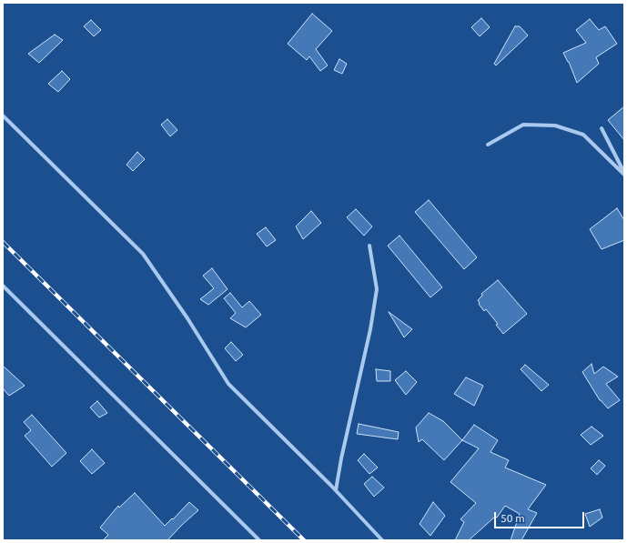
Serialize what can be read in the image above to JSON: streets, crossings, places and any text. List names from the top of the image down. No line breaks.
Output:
{"scale_bar":"50 m"}
